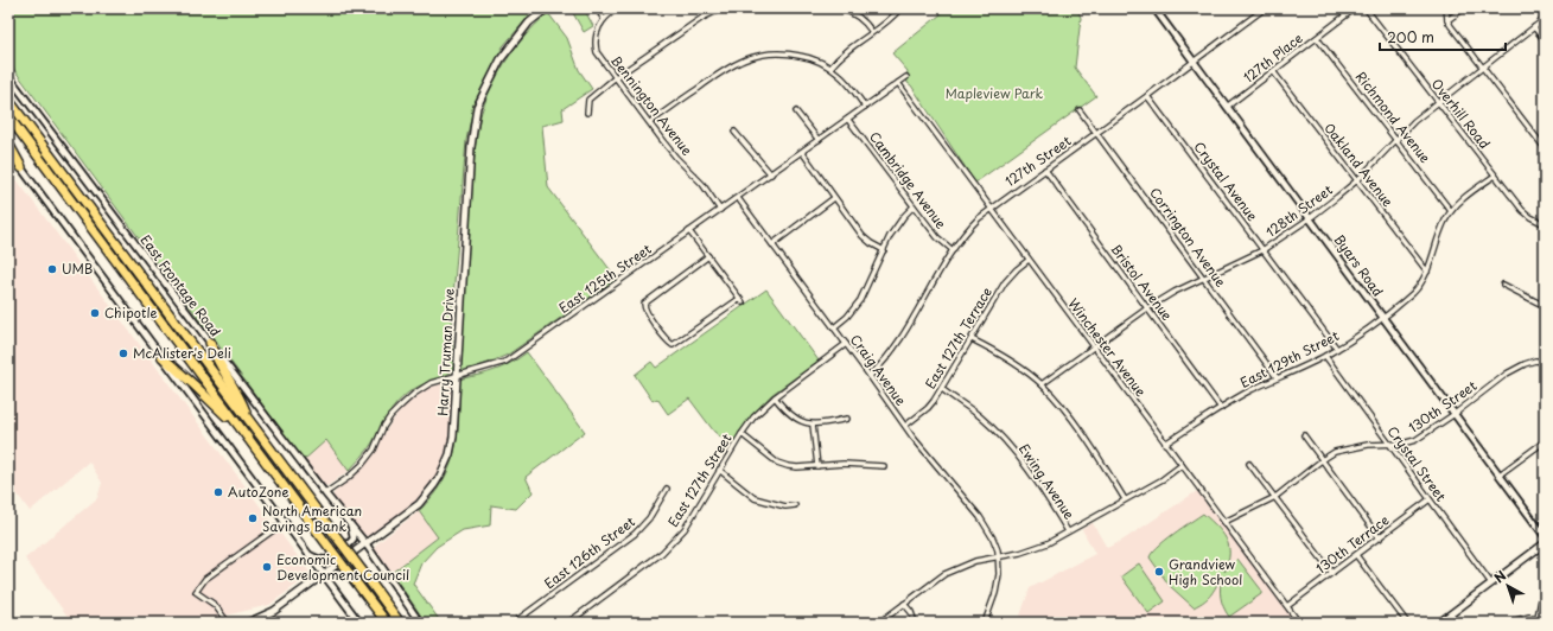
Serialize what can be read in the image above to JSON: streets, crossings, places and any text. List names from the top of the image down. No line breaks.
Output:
{"streets":{"main road":["Harry Truman Drive"],"street":["127th Place","Bennington Avenue","Overhill Road","Richmond Avenue","127th Street","Oakland Avenue","Cambridge Avenue","Crystal Avenue","128th Street","Corrington Avenue","Byars Road","East 125th Street","Bristol Avenue","East Frontage Road","East 127th Terrace","Winchester Avenue","East 129th Street","Craig Avenue","130th Street","Crystal Street","East 127th Street","Ewing Avenue","130th Terrace","East 126th Street"]},"crossings":[["127th Place","Richmond Avenue"],["127th Place","Oakland Avenue"],["127th Place","Byars Road"],["Bennington Avenue","East 125th Street"],["Overhill Road","128th Street"],["Overhill Road","East 129th Street"],["Richmond Avenue","128th Street"],["Richmond Avenue","East 129th Street"],["127th Street","Cambridge Avenue"],["127th Street","Crystal Avenue"],["127th Street","Corrington Avenue"],["127th Street","Byars Road"],["127th Street","Bristol Avenue"],["127th Street","Winchester Avenue"],["127th Street","Craig Avenue"],["Oakland Avenue","128th Street"],["Oakland Avenue","East 129th Street"],["Cambridge Avenue","East 125th Street"],["Crystal Avenue","128th Street"],["Crystal Avenue","East 129th Street"],["128th Street","Corrington Avenue"],["128th Street","Byars Road"],["128th Street","Bristol Avenue"],["128th Street","Winchester Avenue"],["Corrington Avenue","East 129th Street"],["Byars Road","East 129th Street"],["Byars Road","130th Street"],["East 125th Street","East Frontage Road"],["East 125th Street","Winchester Avenue"],["East 125th Street","Harry Truman Drive"],["East 125th Street","Craig Avenue"],["Bristol Avenue","East 129th Street"],["East Frontage Road","Harry Truman Drive"],["East 127th Terrace","Winchester Avenue"],["East 127th Terrace","Craig Avenue"],["East 127th Terrace","Ewing Avenue"],["Winchester Avenue","East 129th Street"],["Winchester Avenue","130th Street"],["Winchester Avenue","130th Terrace"],["East 129th Street","Crystal Street"],["Craig Avenue","East 127th Street"],["130th Street","Crystal Street"],["Crystal Street","130th Terrace"]],"parks":["Mapleview Park"],"places":["UMB","Chipotle","McAlister's Deli","AutoZone","North American Savings Bank","Economic Development Council","Grandview High School"],"scale_bar":"200 m","north":"top left"}
